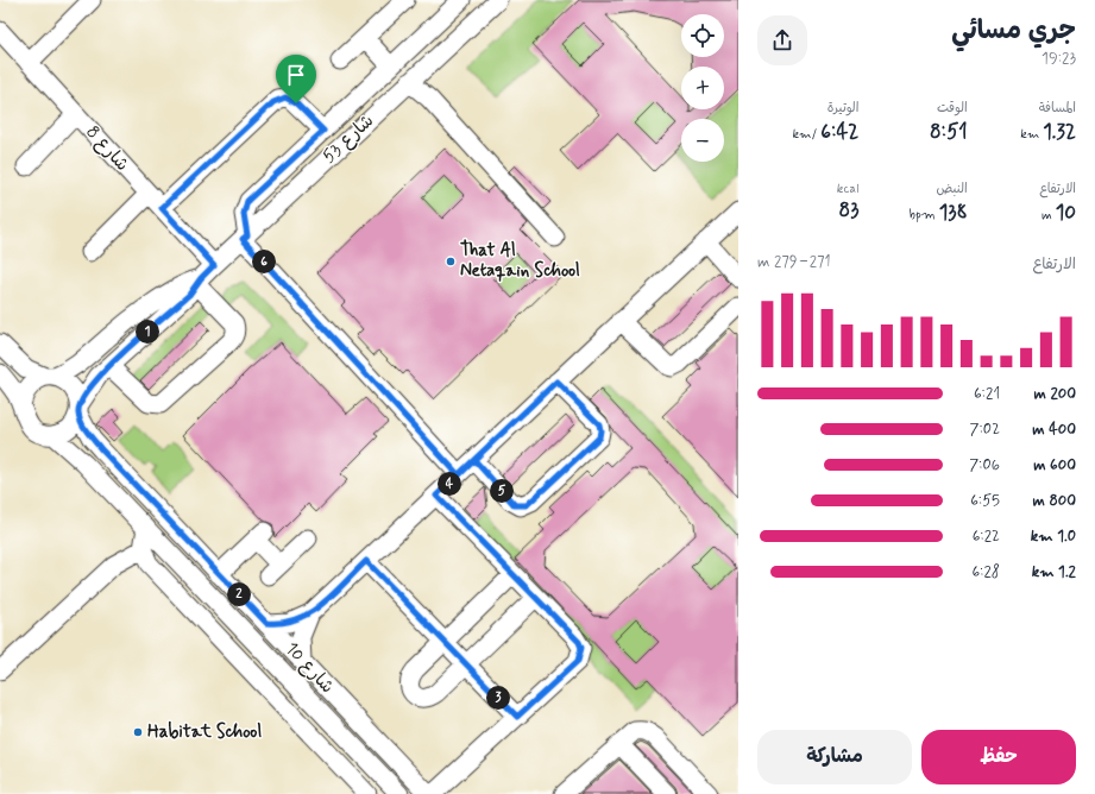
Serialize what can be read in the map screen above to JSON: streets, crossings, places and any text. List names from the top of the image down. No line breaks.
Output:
{"streets":{"street":["شارع 53","شارع 8","شارع 10"]},"crossings":[["شارع 53","شارع 8"],["شارع 53","شارع 10"]],"places":["That Al Netaqain School","Habitat School"],"page":{"heading":["جري مسائي","19:23"],"map_buttons":["+","−"],"stats":[["المسافة","1.32 km"],["الوقت","8:51"],["الوتيرة","6:42 /km"],["الارتفاع","10 m"],["النبض","138 bpm"],["kcal","83"]],"chart":["الارتفاع","271–279 m"],"pins":["6","1","4","5","2","3"],"list":[{"name":"200 m","note":"6:21"},{"name":"400 m","note":"7:02"},{"name":"600 m","note":"7:06"},{"name":"800 m","note":"6:55"},{"name":"1.0 km","note":"6:22"},{"name":"1.2 km","note":"6:28"}],"buttons":["حفظ","مشاركة"]}}
